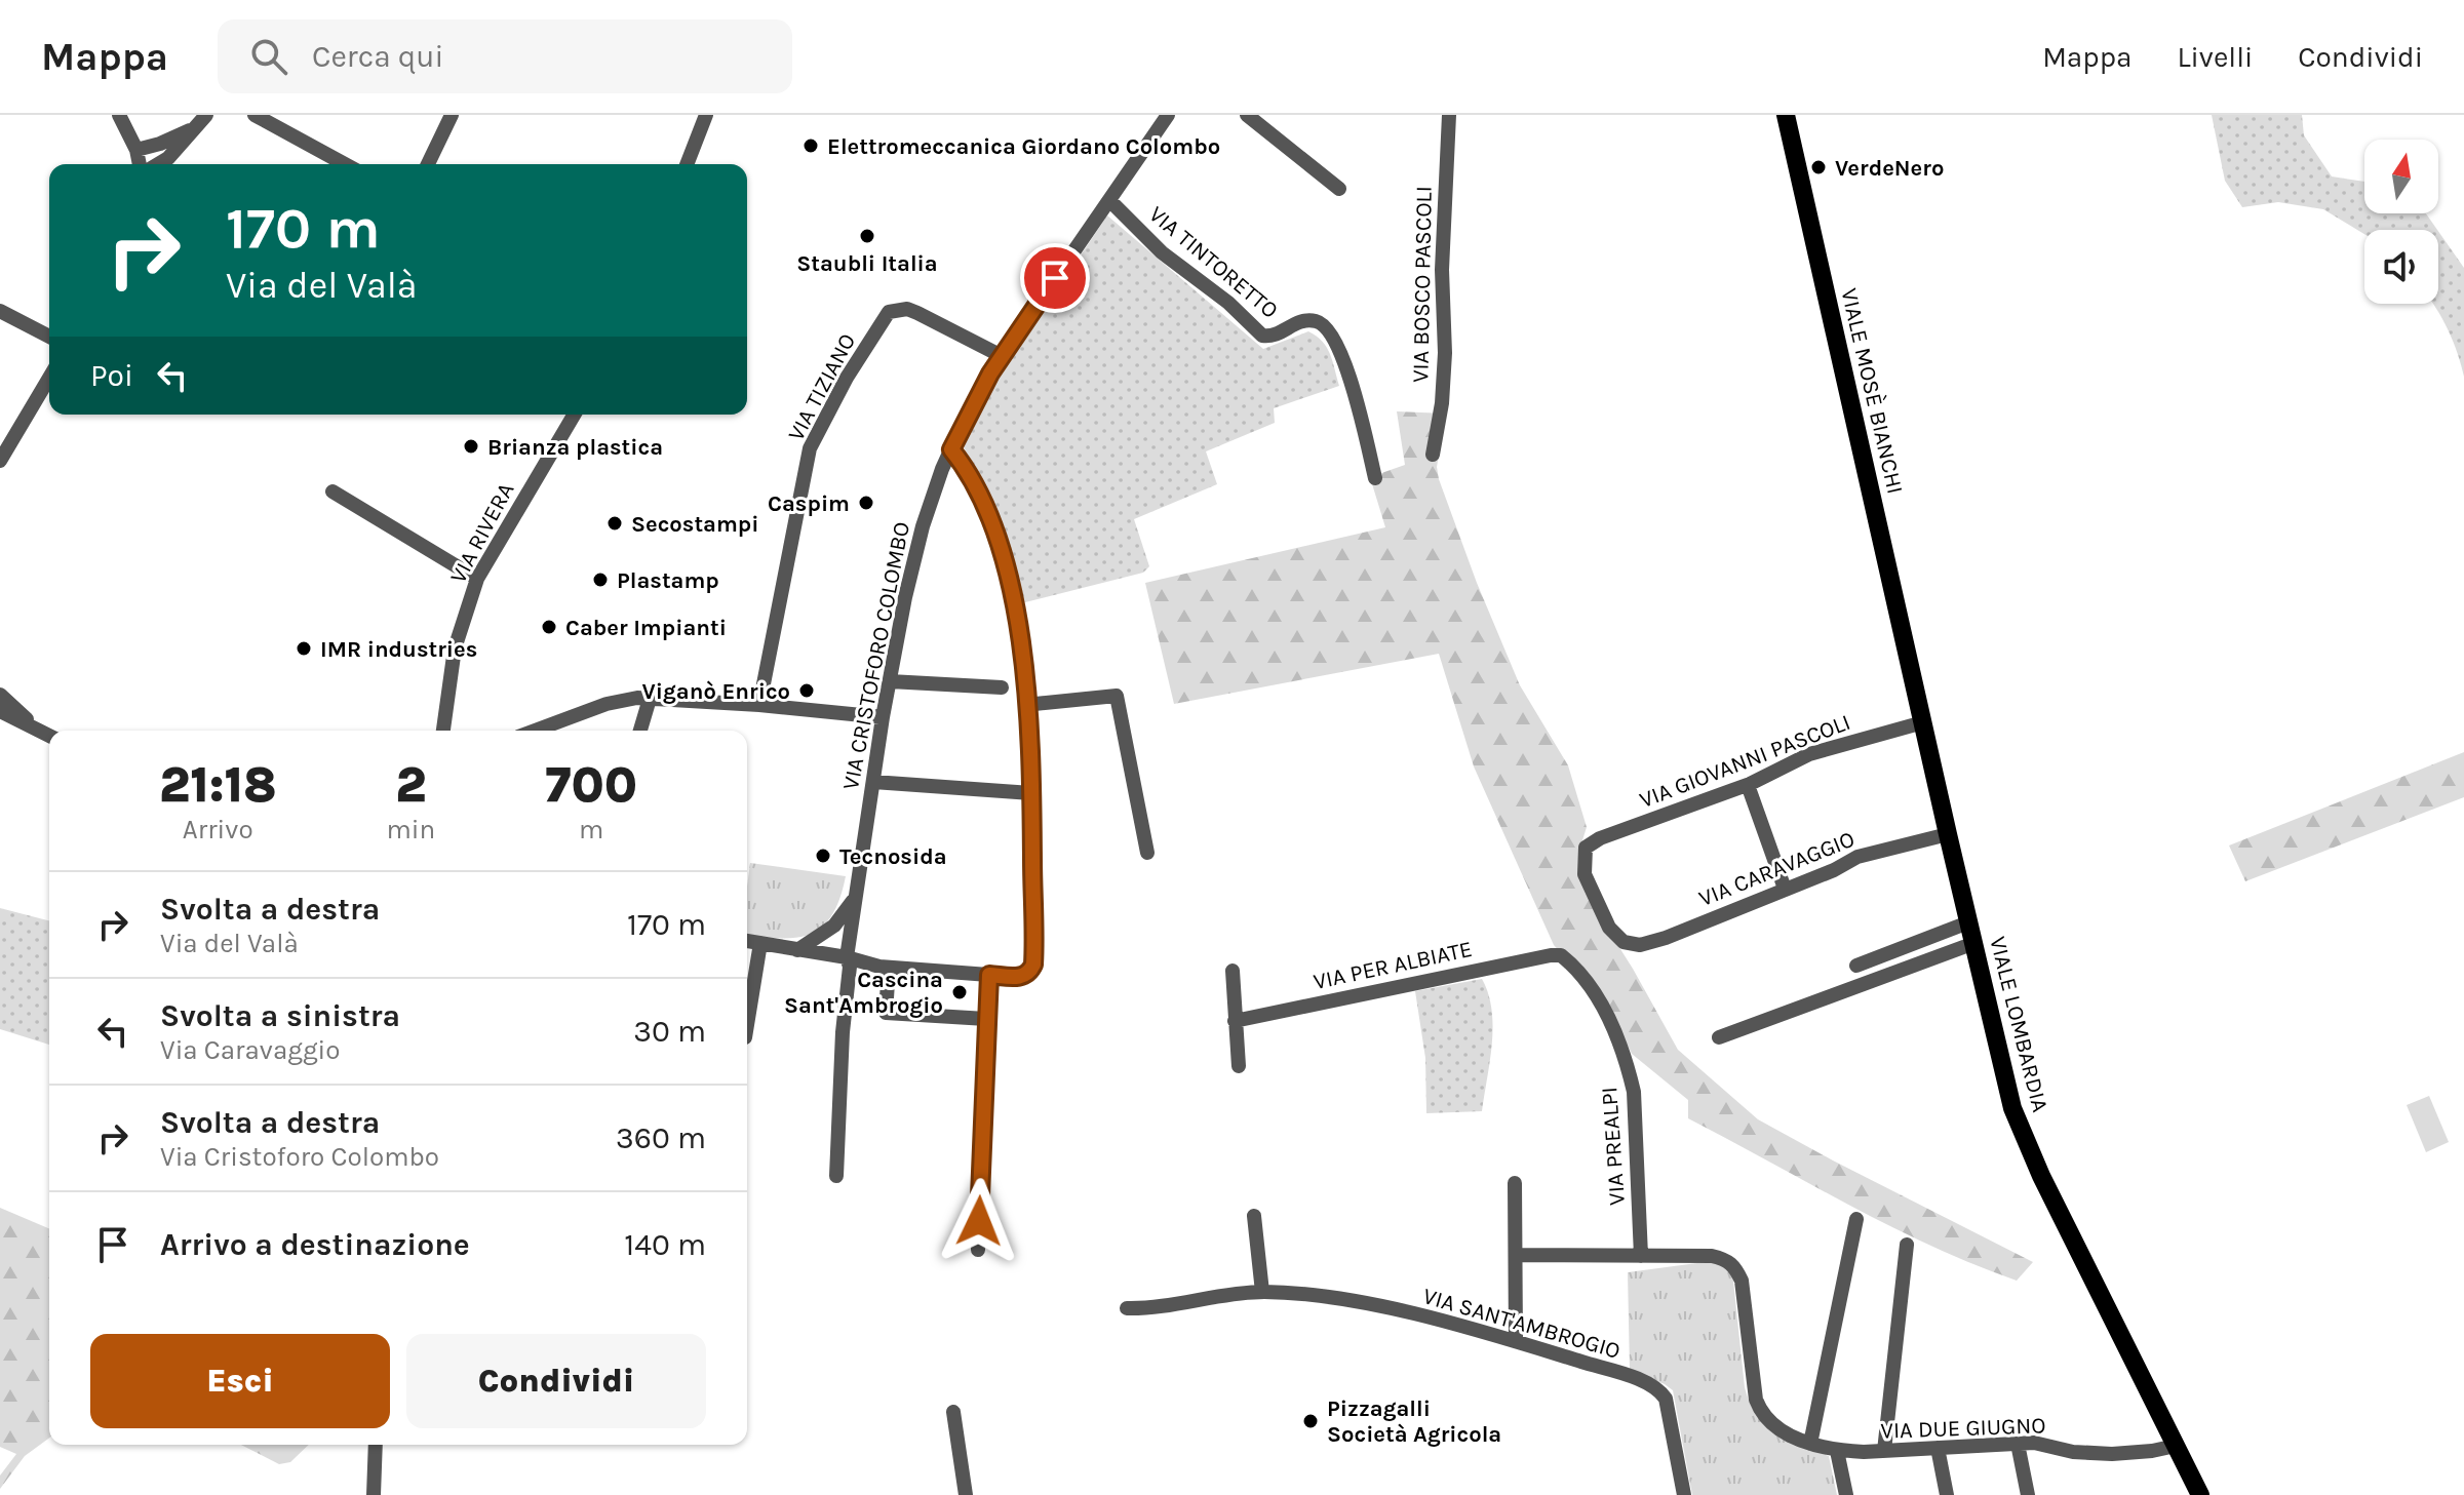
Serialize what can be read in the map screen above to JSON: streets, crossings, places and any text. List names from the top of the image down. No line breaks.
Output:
{"streets":{"main road":["VIALE MOSÈ BIANCHI","VIALE LOMBARDIA"],"street":["VIA TINTORETTO","VIA BOSCO PASCOLI","VIA TIZIANO","VIA RIVERA","VIA CRISTOFORO COLOMBO","VIA GIOVANNI PASCOLI","VIA CARAVAGGIO","VIA PER ALBIATE","VIA PREALPI","VIA SANT'AMBROGIO","VIA DUE GIUGNO"]},"crossings":[["VIA TINTORETTO","VIA CRISTOFORO COLOMBO"],["VIA TIZIANO","VIA CRISTOFORO COLOMBO"],["VIALE MOSÈ BIANCHI","VIALE LOMBARDIA"],["VIA GIOVANNI PASCOLI","VIA CARAVAGGIO"],["VIA GIOVANNI PASCOLI","VIALE LOMBARDIA"],["VIA CARAVAGGIO","VIALE LOMBARDIA"],["VIA PER ALBIATE","VIA PREALPI"],["VIALE LOMBARDIA","VIA DUE GIUGNO"],["VIA PREALPI","VIA DUE GIUGNO"]],"places":["Elettromeccanica Giordano Colombo","VerdeNero","Staubli Italia","Brianza plastica","Caspim","Secostampi","Plastamp","Caber Impianti","IMR industries","Viganò Enrico","Tecnosida","Cascina Sant'Ambrogio","Pizzagalli Società Agricola"],"north":"top","page":{"header":"Mappa","search":"Cerca qui","nav":["Mappa","Livelli","Condividi"],"turn":["170 m","Via del Valà"],"then":"Poi","eta":["21:18","Arrivo","2","min","700","m"],"list":[{"name":"Svolta a destra","note":"Via del Valà","value":"170 m"},{"name":"Svolta a sinistra","note":"Via Caravaggio","value":"30 m"},{"name":"Svolta a destra","note":"Via Cristoforo Colombo","value":"360 m"},{"name":"Arrivo a destinazione","value":"140 m"}],"buttons":["Esci","Condividi"]}}
